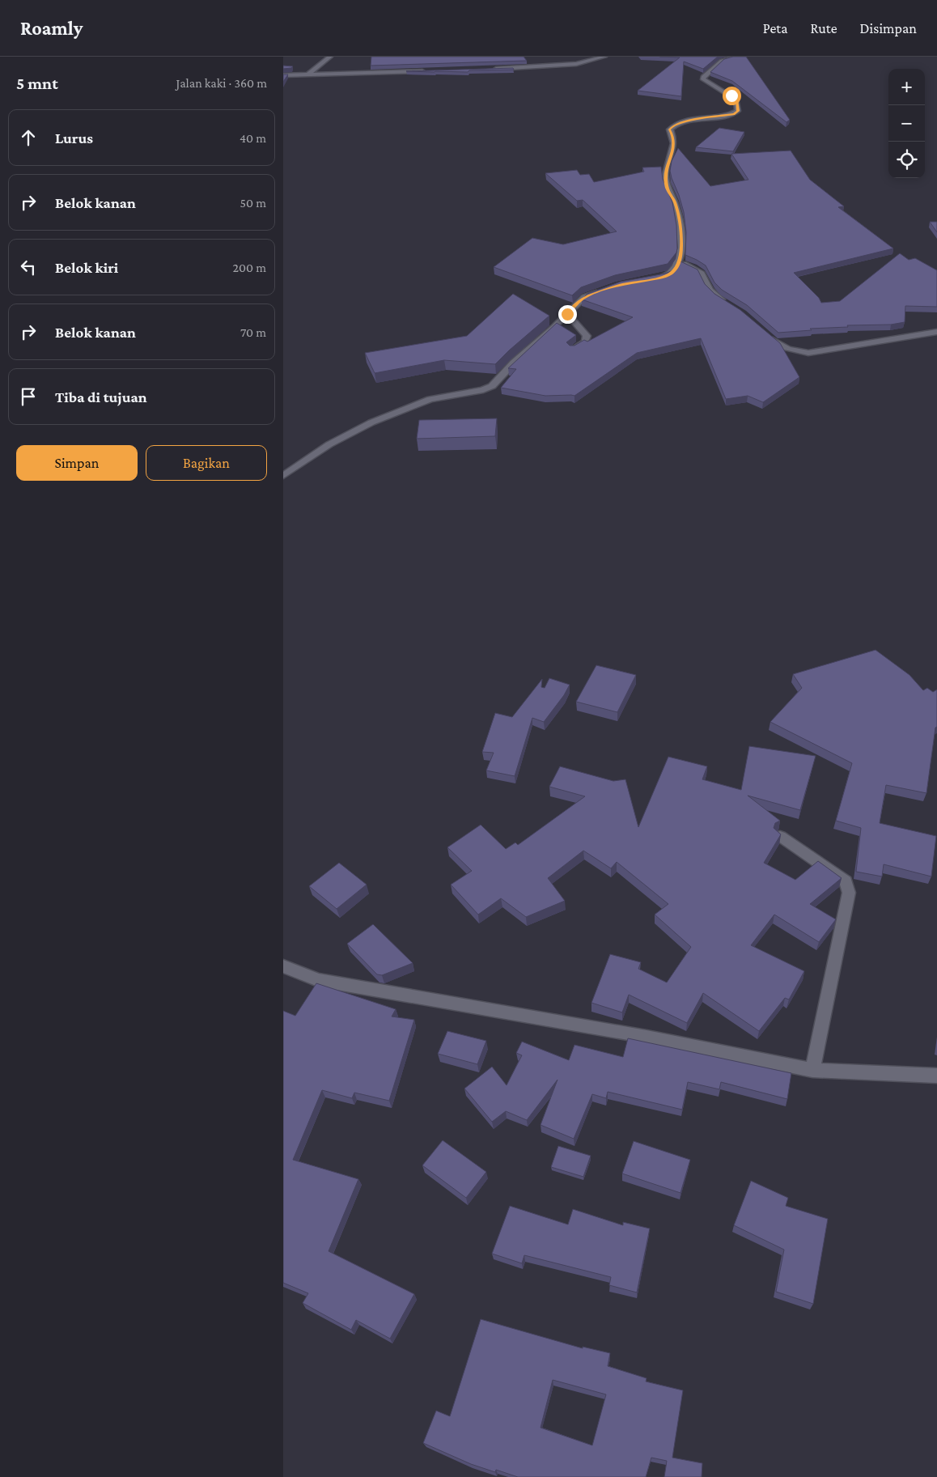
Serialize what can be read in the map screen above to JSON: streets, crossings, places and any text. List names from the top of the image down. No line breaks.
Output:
{"page":{"header":"Roamly","nav":["Peta","Rute","Disimpan"],"heading":["5 mnt","Jalan kaki · 360 m"],"map_buttons":["+","−"],"list":[["Lurus","40 m"],["Belok kanan","50 m"],["Belok kiri","200 m"],["Belok kanan","70 m"],"Tiba di tujuan"],"buttons":["Simpan","Bagikan"]}}
